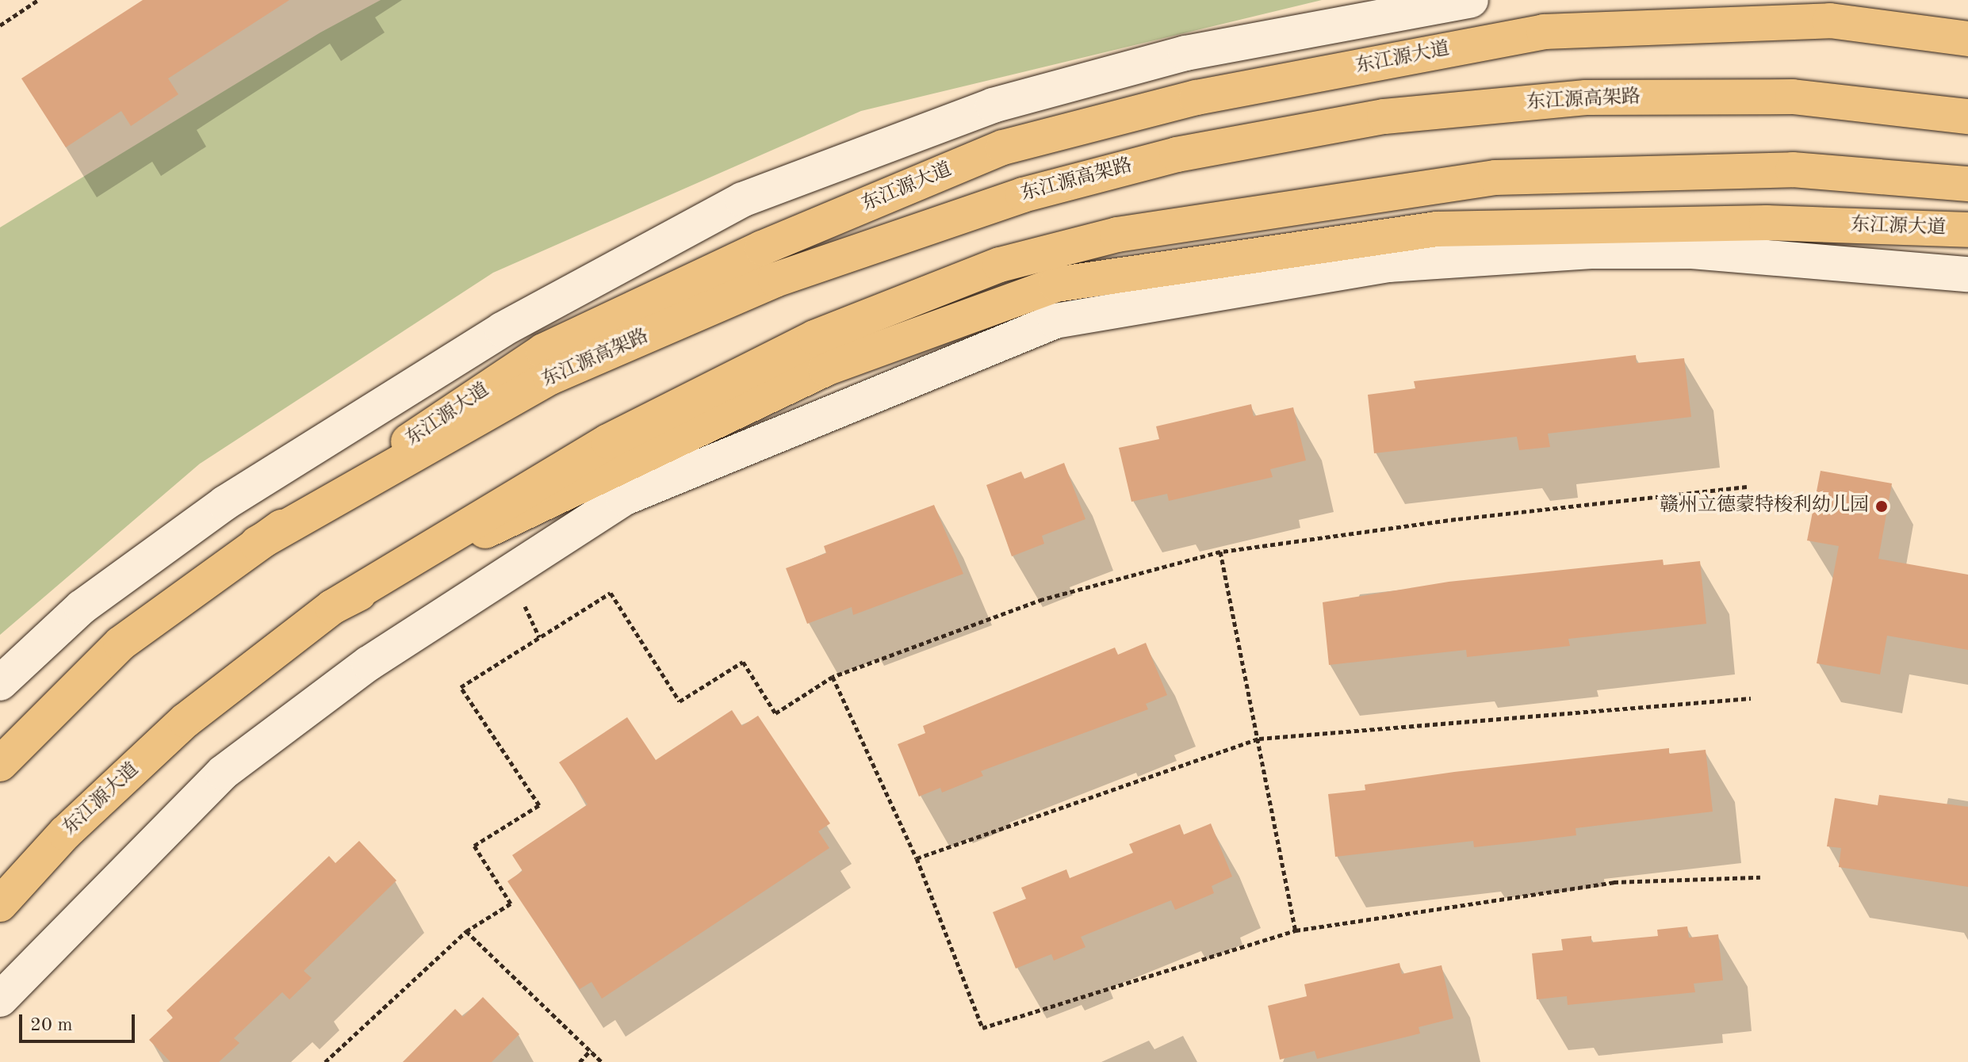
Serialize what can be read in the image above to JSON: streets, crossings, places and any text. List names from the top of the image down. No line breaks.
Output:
{"streets":{"main road":["东江源大道","东江源高架路"]},"crossings":[["东江源大道","东江源高架路"]],"places":["赣州立德蒙特梭利幼儿园"],"scale_bar":"20 m"}
